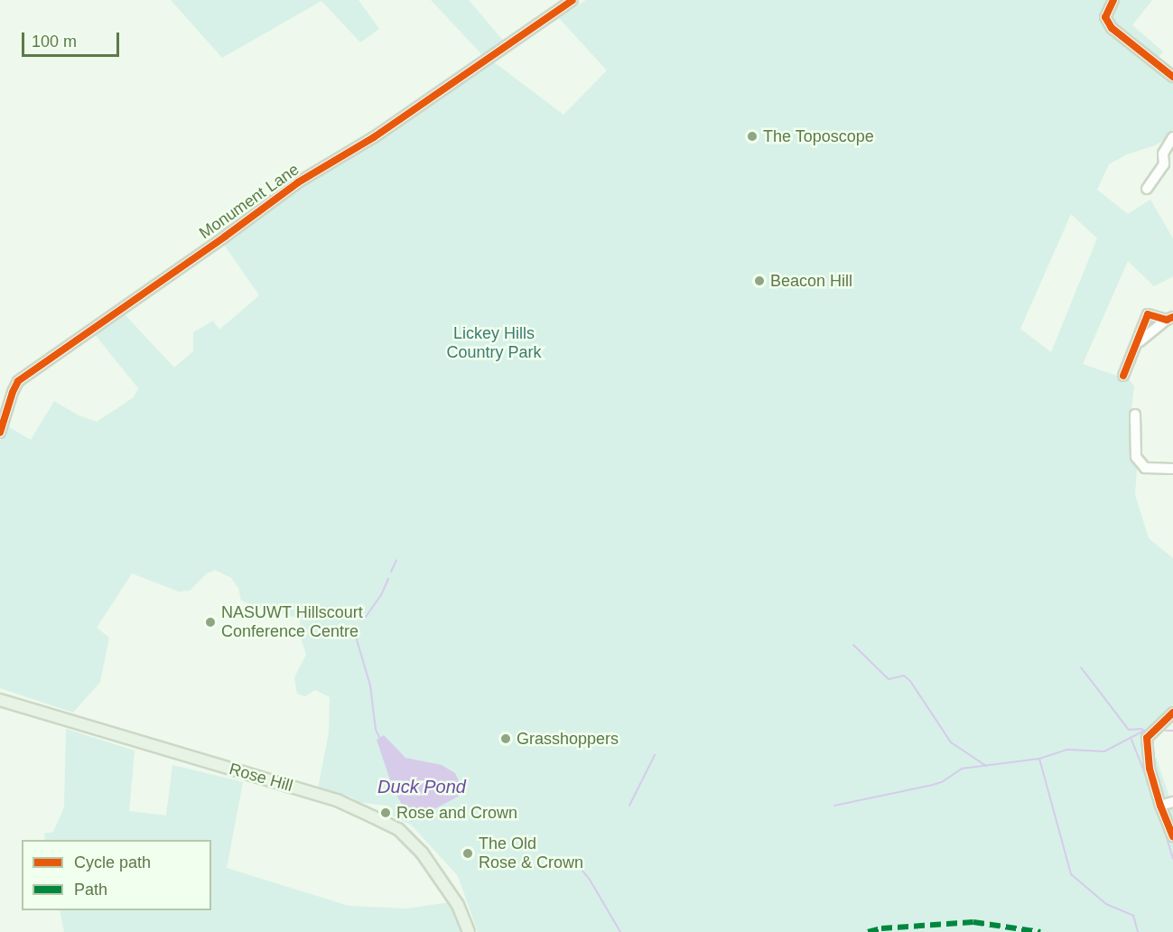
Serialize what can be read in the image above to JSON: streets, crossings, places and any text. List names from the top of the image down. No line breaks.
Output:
{"streets":{"main road":["Rose Hill"],"street":["Monument Lane"]},"water":["Duck Pond"],"parks":["Lickey Hills Country Park"],"places":["The Toposcope","Beacon Hill","NASUWT Hillscourt Conference Centre","Grasshoppers","Rose and Crown","The Old Rose & Crown"],"legend":["Cycle path","Path"],"scale_bar":"100 m"}
